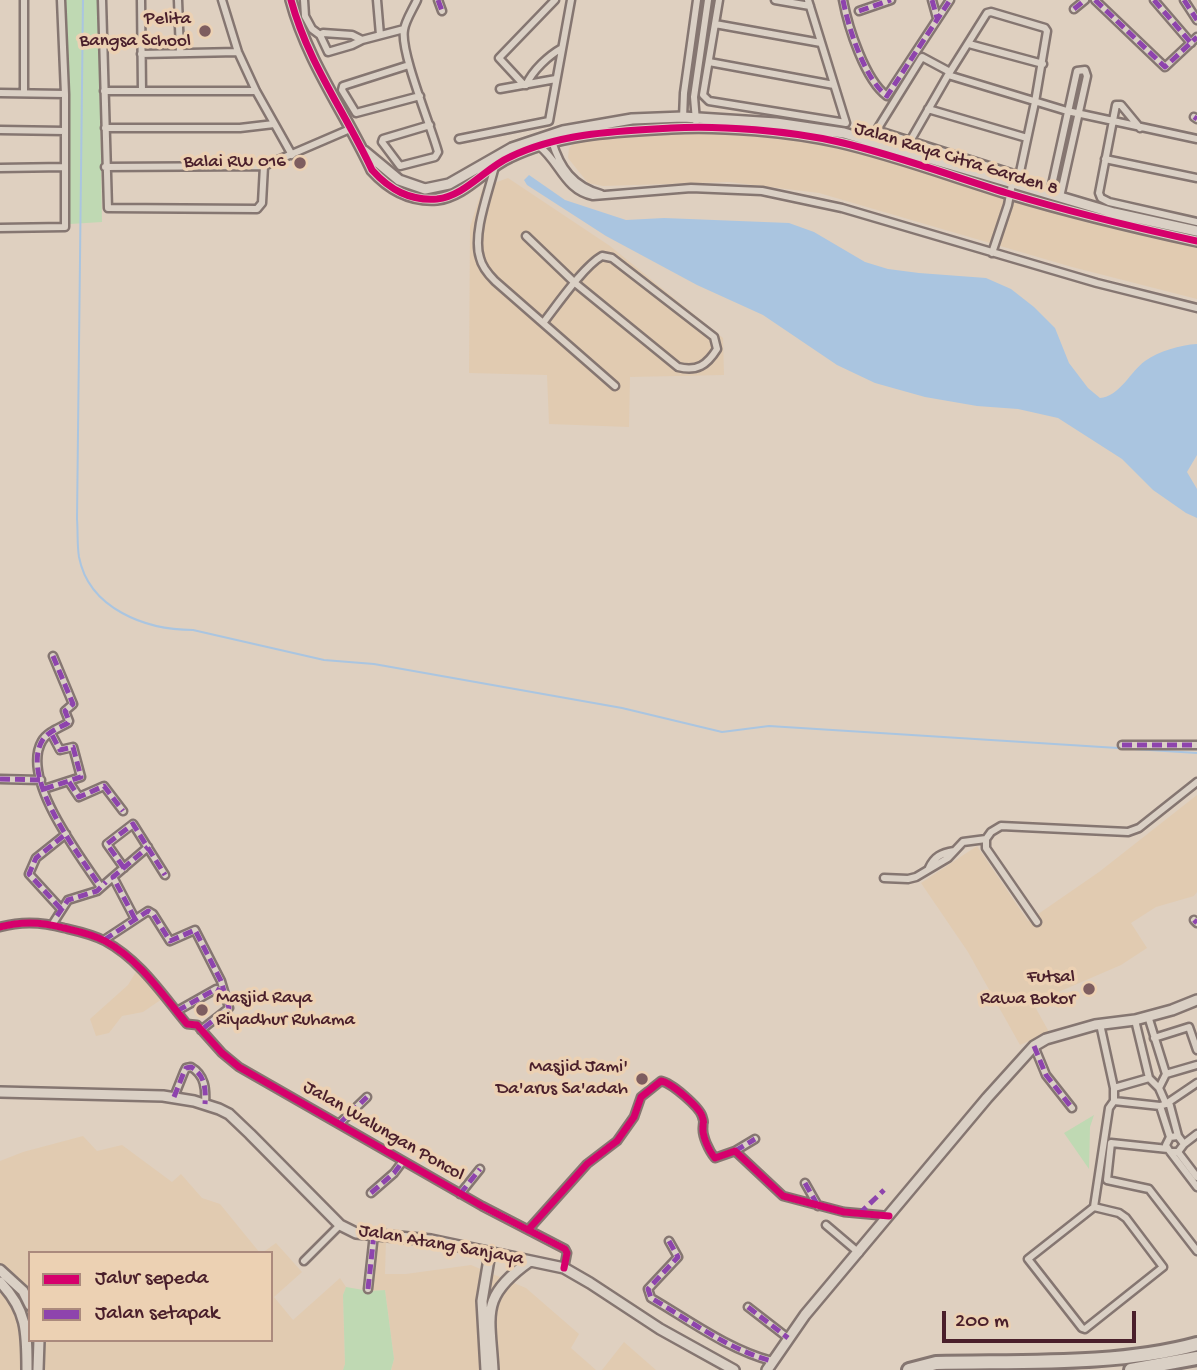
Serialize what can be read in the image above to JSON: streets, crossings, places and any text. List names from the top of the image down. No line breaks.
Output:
{"streets":{"street":["Jalan Raya Citra Garden 8","Jalan Walungan Poncol","Jalan Atang Sanjaya"]},"crossings":[["Jalan Walungan Poncol","Jalan Atang Sanjaya"]],"places":["Pelita Bangsa School","Balai RW 016","Futsal Rawa Bokor","Masjid Raya Riyadhur Ruhama","Masjid Jami' Da'arus Sa'adah"],"legend":["Jalur sepeda","Jalan setapak"],"scale_bar":"200 m"}
